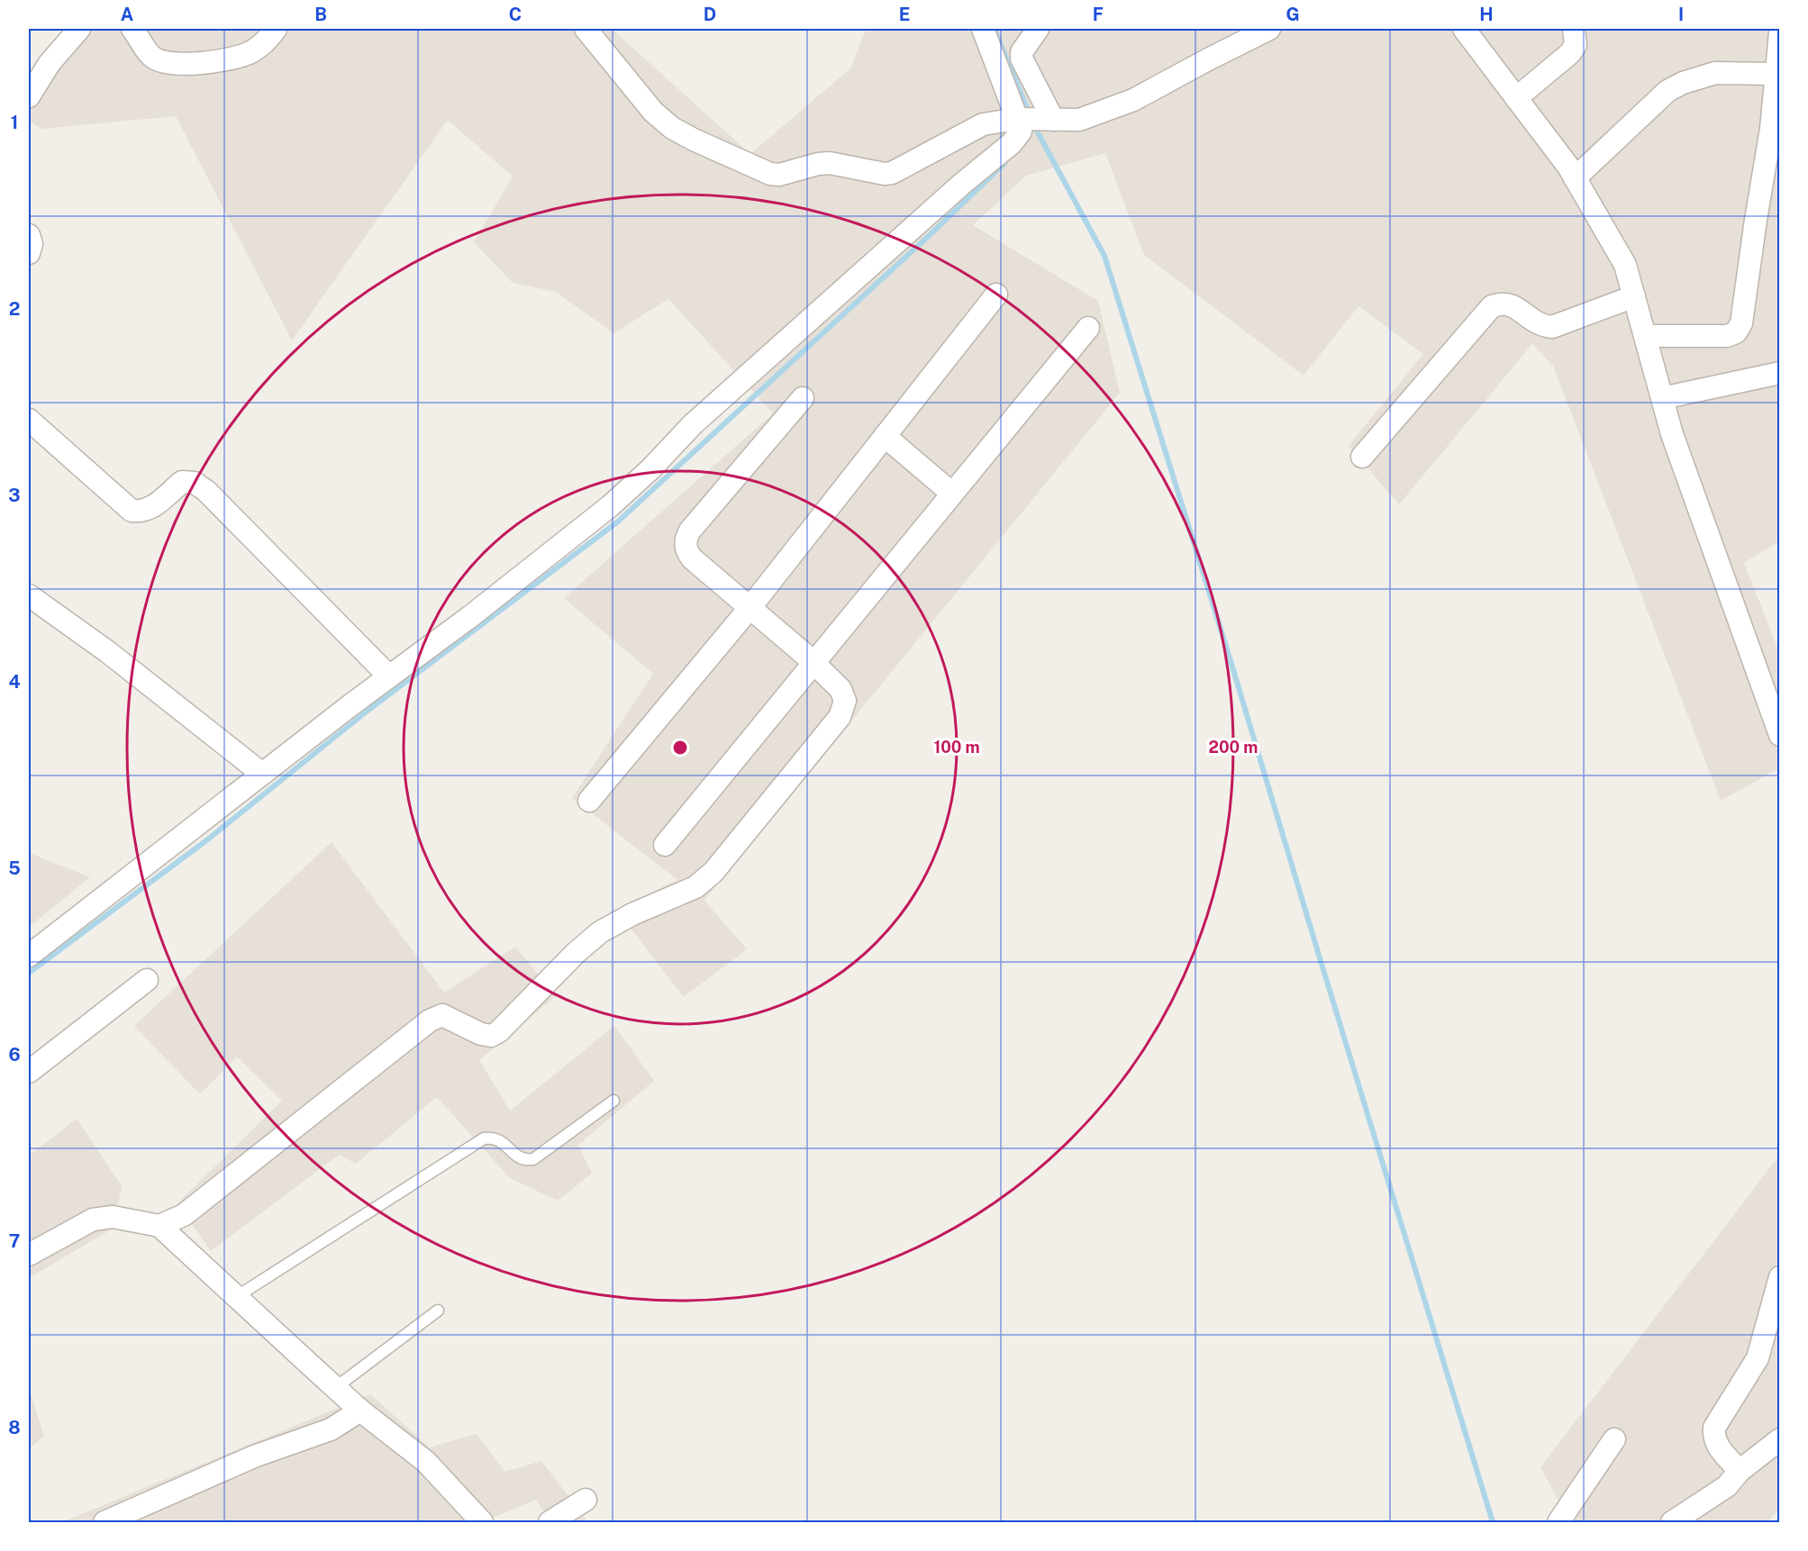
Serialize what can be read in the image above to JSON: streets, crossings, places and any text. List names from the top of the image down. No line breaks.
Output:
{"grid":{"columns":["A","B","C","D","E","F","G","H","I"],"rows":["1","2","3","4","5","6","7","8"]},"rings":["100 m","200 m"]}
